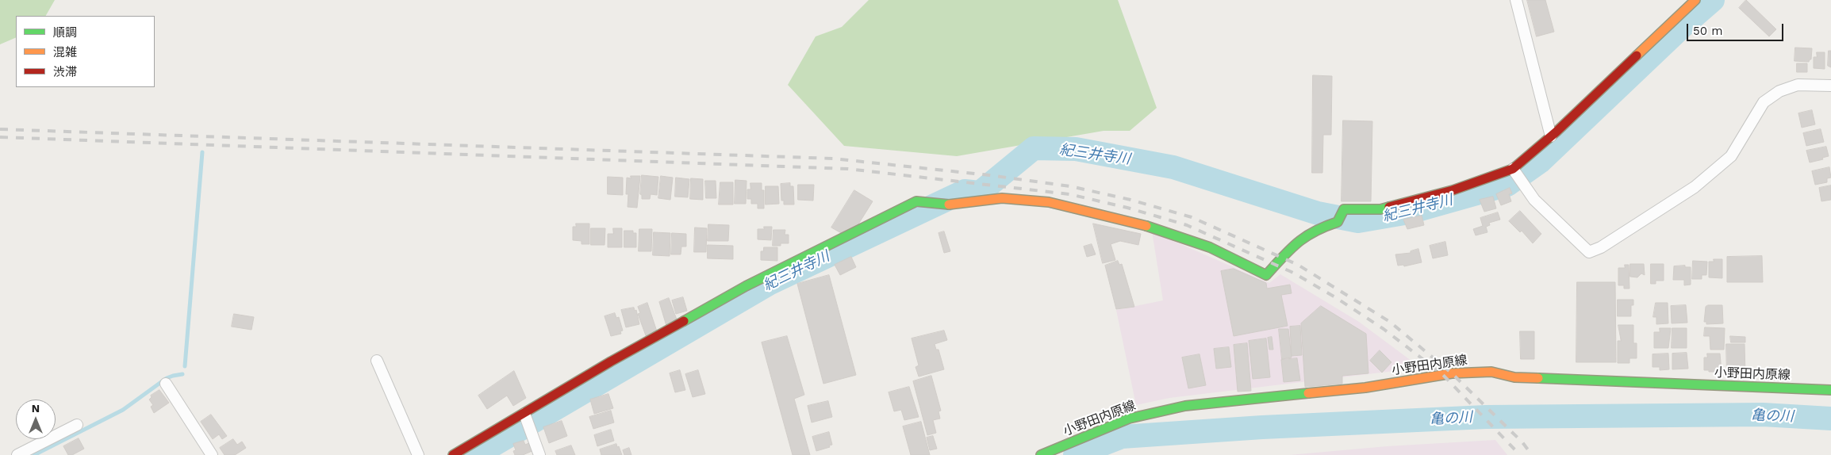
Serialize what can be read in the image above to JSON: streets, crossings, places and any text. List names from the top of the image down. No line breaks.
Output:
{"streets":{"street":["小野田内原線"]},"water":["紀三井寺川","亀の川"],"legend":["順調","混雑","渋滞"],"scale_bar":"50 m","north":"top"}
